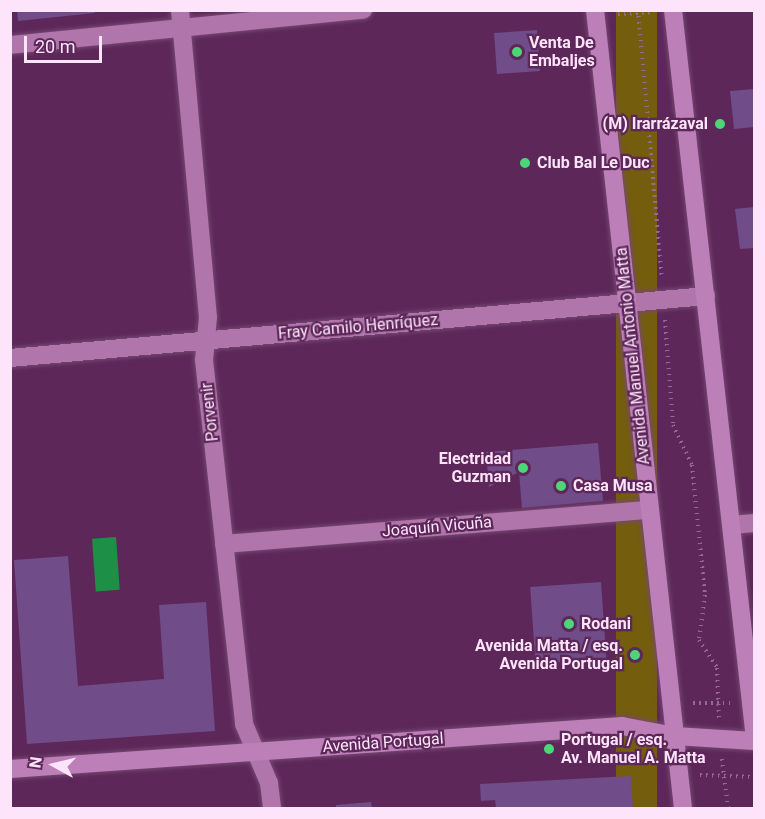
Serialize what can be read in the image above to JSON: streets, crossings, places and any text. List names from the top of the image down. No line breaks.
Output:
{"streets":{"main road":["Avenida Manuel Antonio Matta","Avenida Portugal"],"street":["Fray Camilo Henríquez","Porvenir","Joaquín Vicuña"]},"crossings":[["Fray Camilo Henríquez","Avenida Manuel Antonio Matta"],["Fray Camilo Henríquez","Porvenir"],["Avenida Manuel Antonio Matta","Joaquín Vicuña"],["Avenida Manuel Antonio Matta","Avenida Portugal"],["Porvenir","Joaquín Vicuña"],["Porvenir","Avenida Portugal"]],"places":["Venta De Embaljes","(M) Irarrázaval","Club Bal Le Duc","Electridad Guzman","Casa Musa","Rodani","Avenida Matta / esq. Avenida Portugal","Portugal / esq. Av. Manuel A. Matta"],"scale_bar":"20 m","north":"left"}
